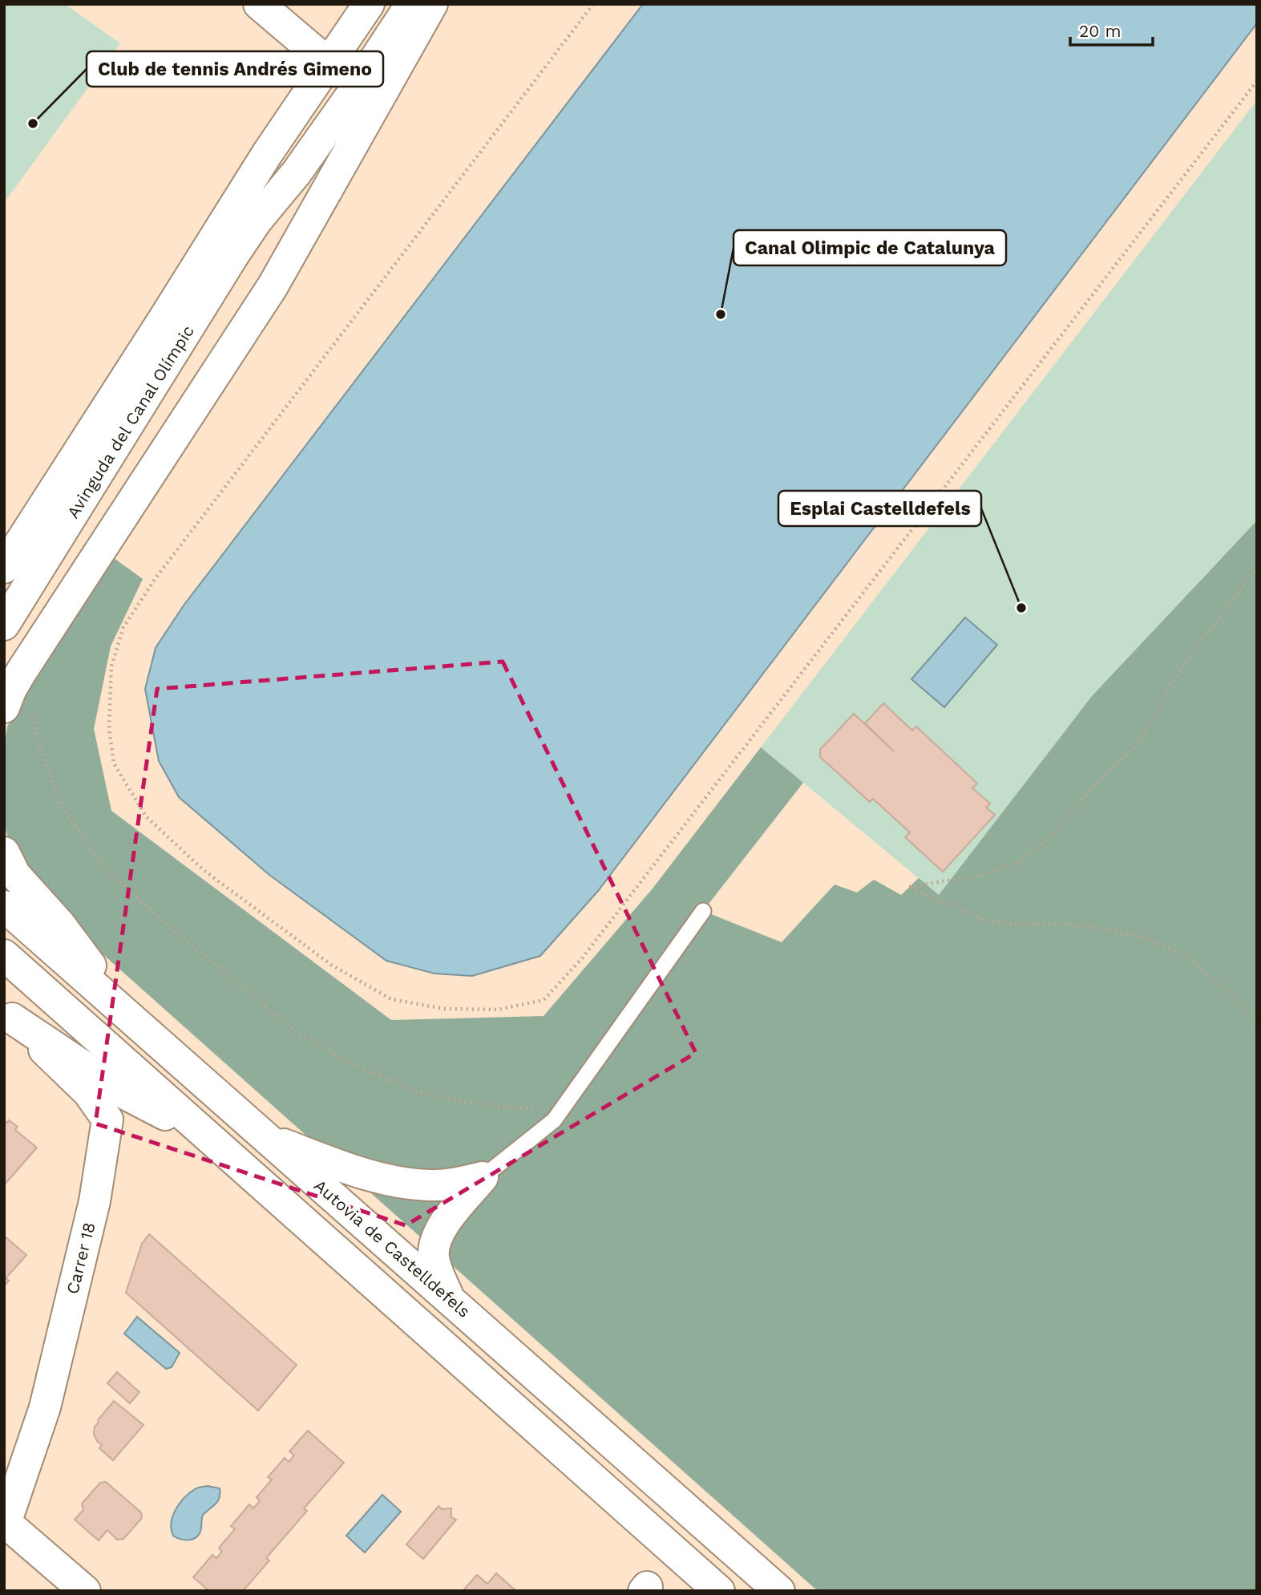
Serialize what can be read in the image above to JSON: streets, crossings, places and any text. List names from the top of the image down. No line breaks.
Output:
{"streets":{"main road":["Avinguda del Canal Olímpic","Autovia de Castelldefels","Carrer 18"]},"places":["Club de tennis Andrés Gimeno","Canal Olimpic de Catalunya","Esplai Castelldefels"],"scale_bar":"20 m"}
